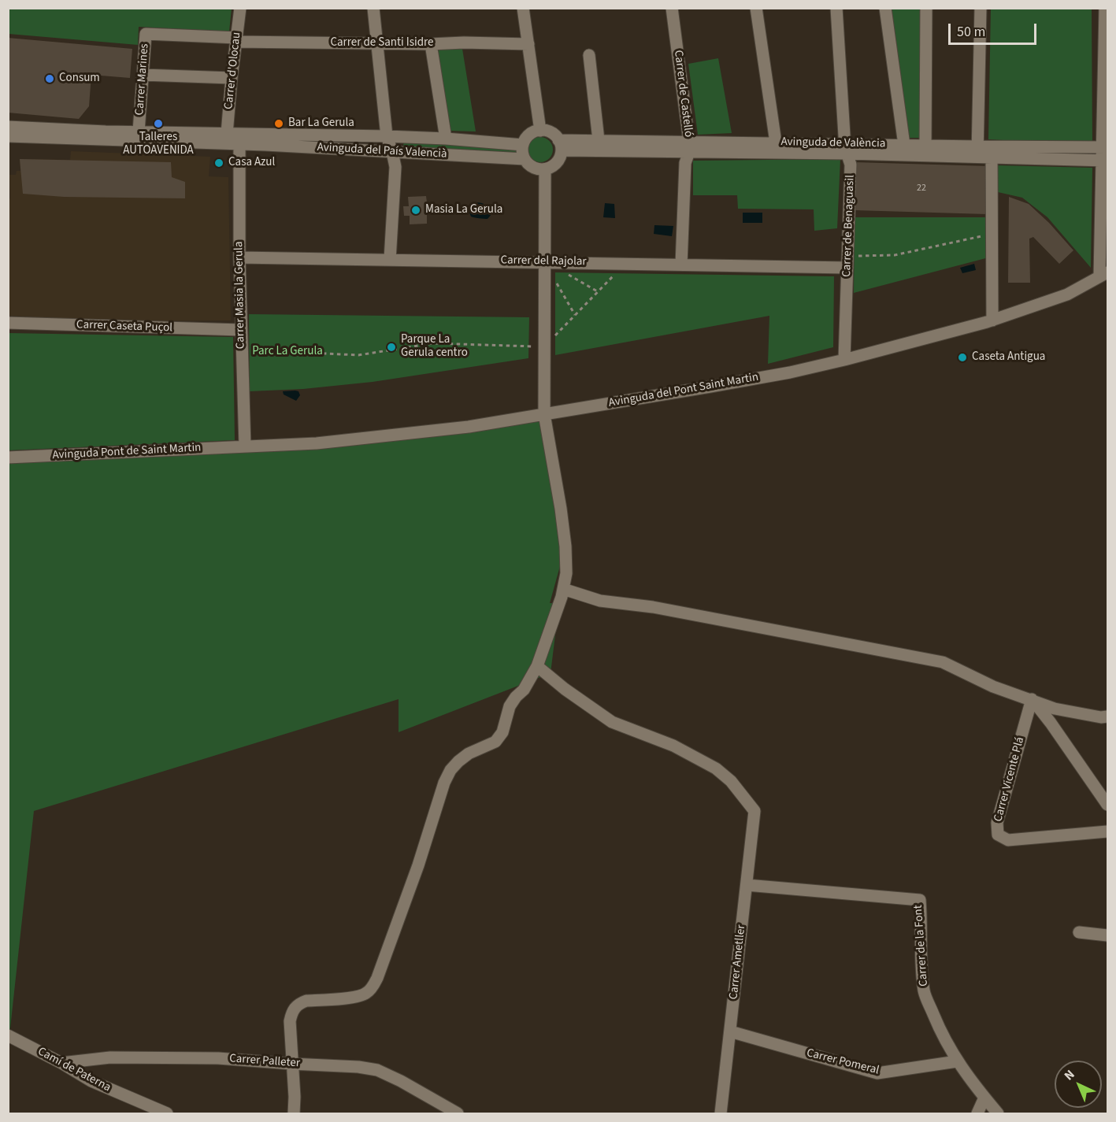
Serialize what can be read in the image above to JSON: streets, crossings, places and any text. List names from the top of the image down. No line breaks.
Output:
{"streets":{"street":["Carrer de Santi Isidre","Carrer d'Olocau","Carrer Marines","Carrer de Castelló","Avinguda de València","Avinguda del País Valencià","Carrer de Benaguasil","Carrer del Rajolar","Carrer Masia la Gerula","Carrer Caseta Puçol","Avinguda del Pont Saint Martin","Avinguda Pont de Saint Martin","Carrer Vicente Plá","Carrer de la Font","Carrer Ametller","Carrer Palleter","Carrer Pomeral","Camí de Paterna"]},"crossings":[["Carrer de Santi Isidre","Carrer d'Olocau"],["Carrer de Santi Isidre","Carrer Marines"],["Carrer d'Olocau","Carrer Marines"],["Carrer d'Olocau","Avinguda del País Valencià"],["Carrer Marines","Avinguda del País Valencià"],["Carrer de Castelló","Avinguda de València"],["Carrer de Castelló","Carrer del Rajolar"],["Avinguda de València","Avinguda del País Valencià"],["Avinguda de València","Carrer de Benaguasil"],["Avinguda del País Valencià","Carrer Masia la Gerula"],["Carrer de Benaguasil","Carrer del Rajolar"],["Carrer de Benaguasil","Avinguda del Pont Saint Martin"],["Carrer del Rajolar","Carrer Masia la Gerula"],["Carrer Masia la Gerula","Carrer Caseta Puçol"],["Carrer Masia la Gerula","Avinguda del Pont Saint Martin"],["Carrer Masia la Gerula","Avinguda Pont de Saint Martin"],["Avinguda del Pont Saint Martin","Avinguda Pont de Saint Martin"],["Carrer de la Font","Carrer Ametller"],["Carrer de la Font","Carrer Pomeral"],["Carrer Ametller","Carrer Pomeral"],["Carrer Palleter","Camí de Paterna"]],"parks":["Parc La Gerula"],"places":["Consum","Talleres AUTOAVENIDA","Bar La Gerula","Casa Azul","Masia La Gerula","Parque La Gerula centro","Caseta Antigua"],"house_numbers":["22"],"scale_bar":"50 m","north":"top left"}
